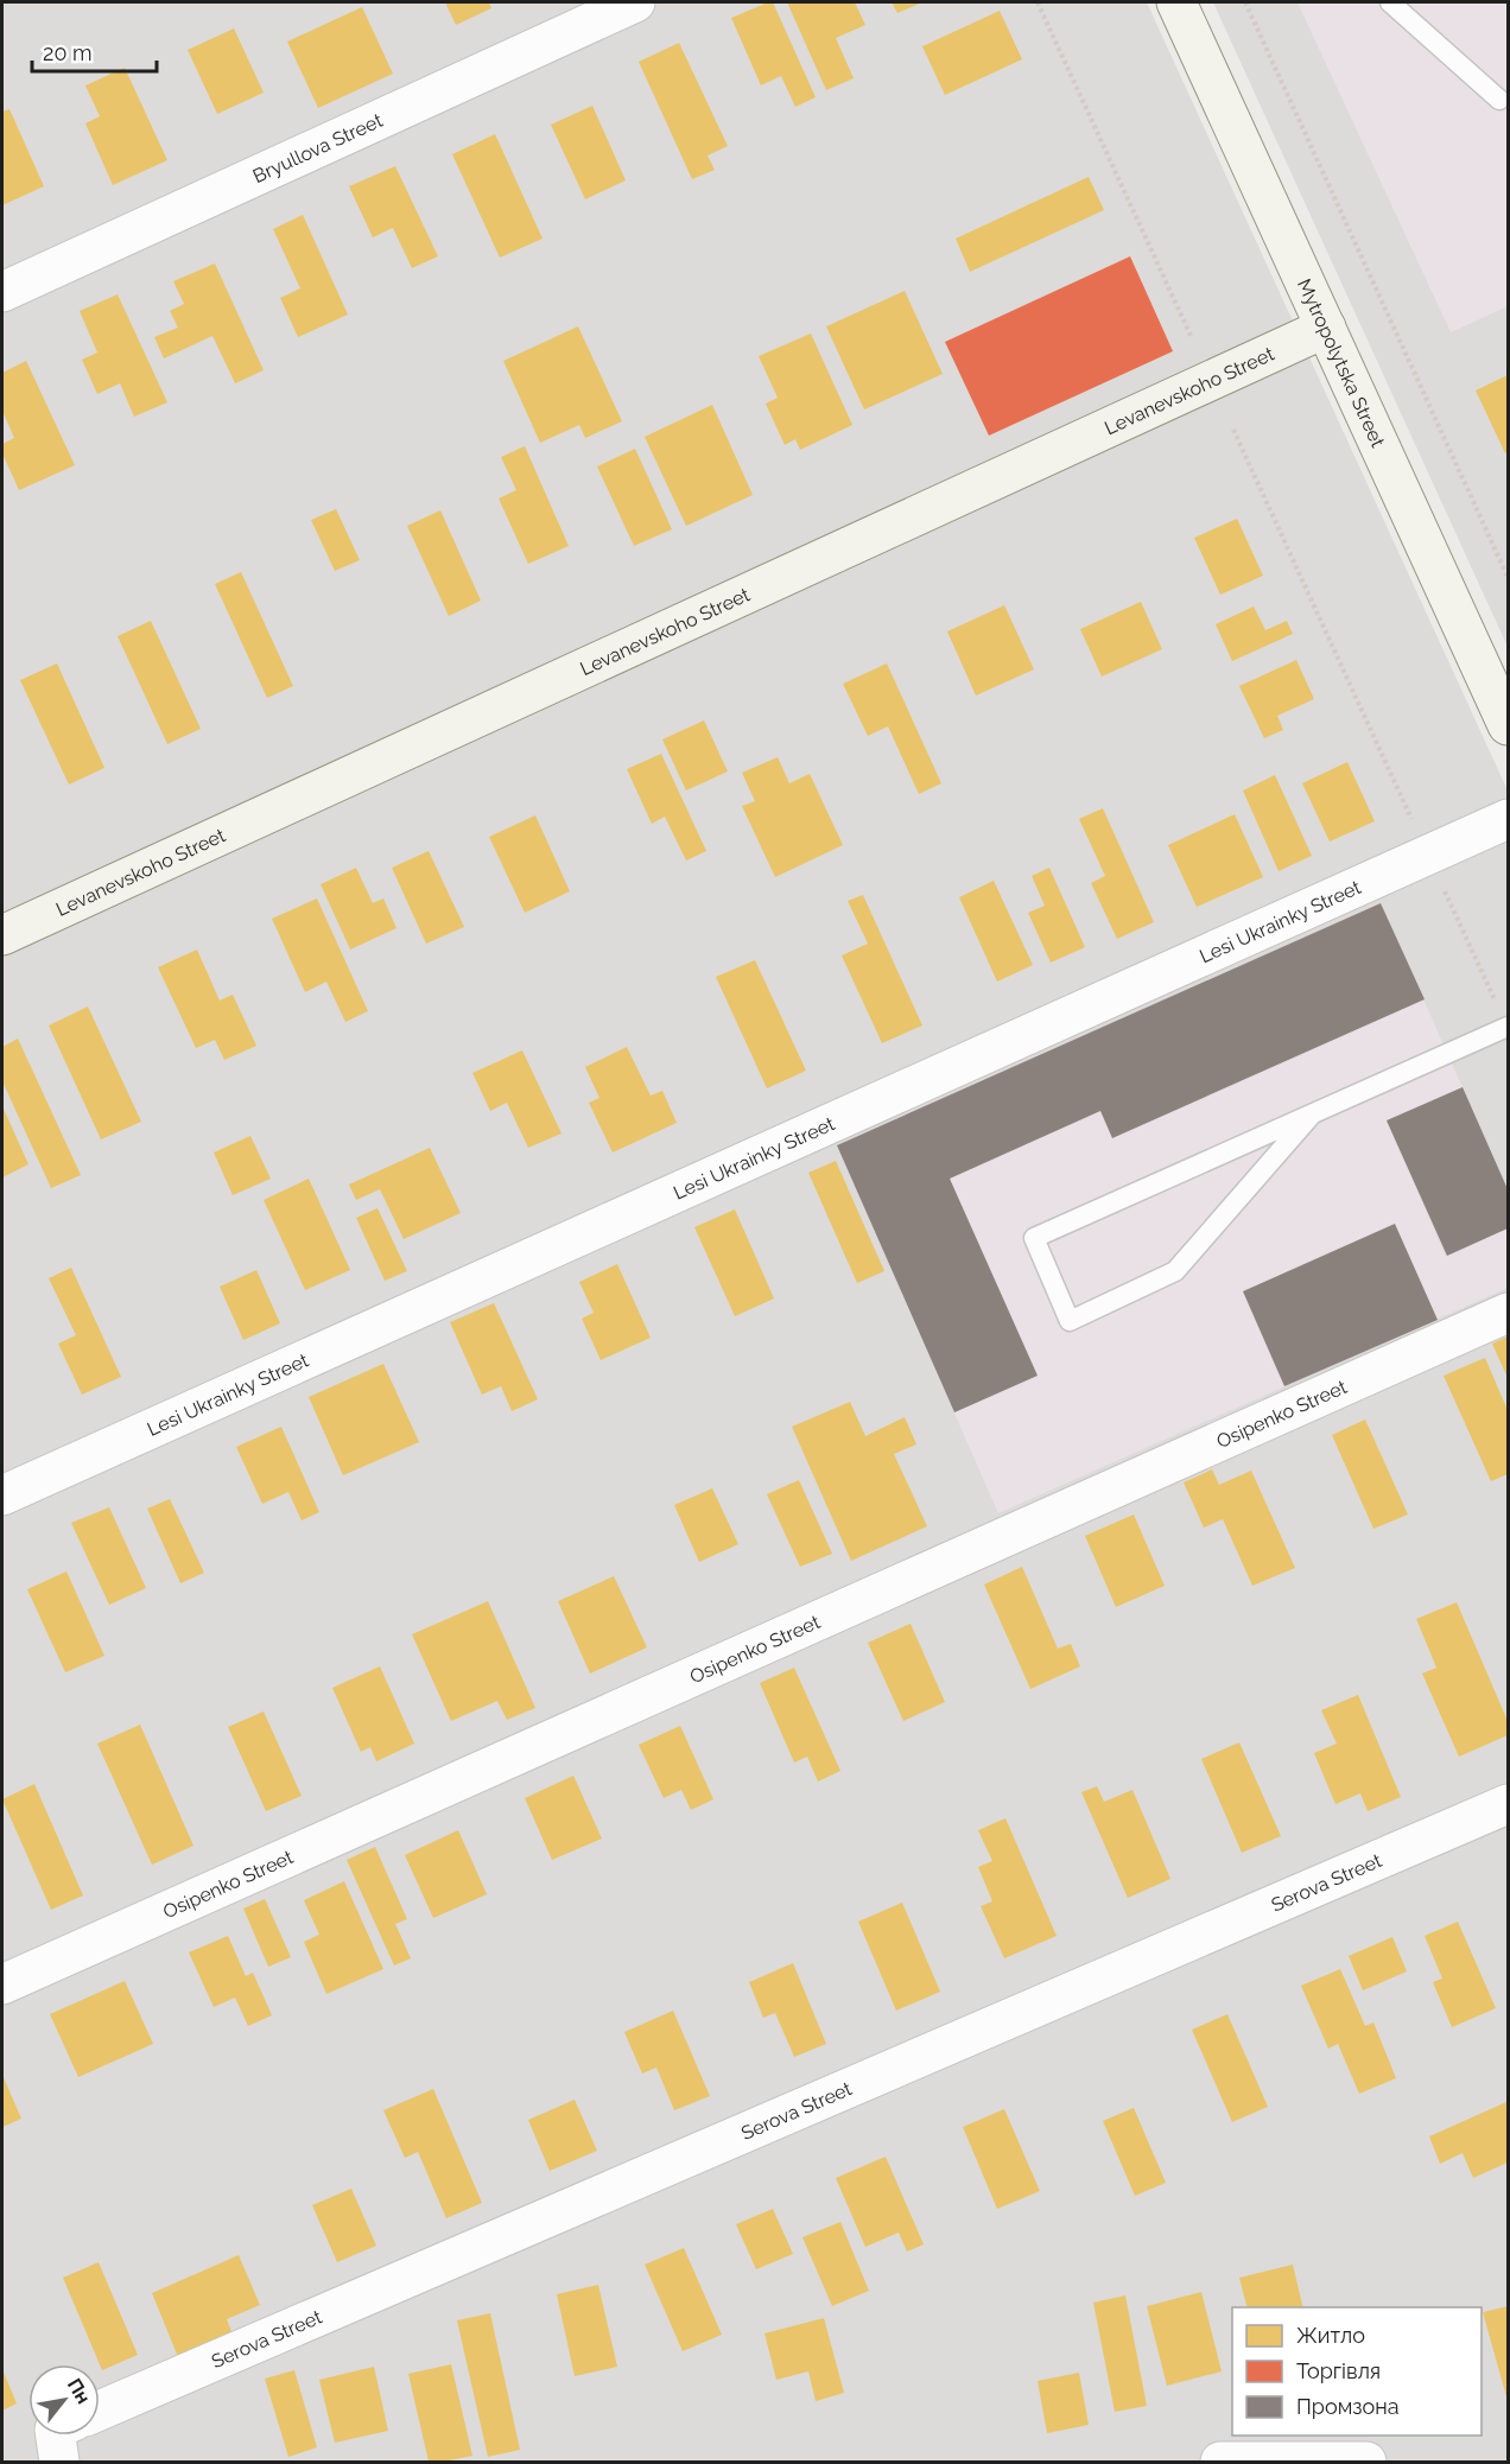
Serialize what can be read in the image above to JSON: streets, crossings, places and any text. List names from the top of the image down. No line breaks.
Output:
{"streets":{"street":["Bryullova Street","Mytropolytska Street","Levanevskoho Street","Lesi Ukrainky Street","Osipenko Street","Serova Street"]},"crossings":[["Mytropolytska Street","Levanevskoho Street"]],"legend":["Житло","Торгівля","Промзона"],"scale_bar":"20 m","north":"top right"}
